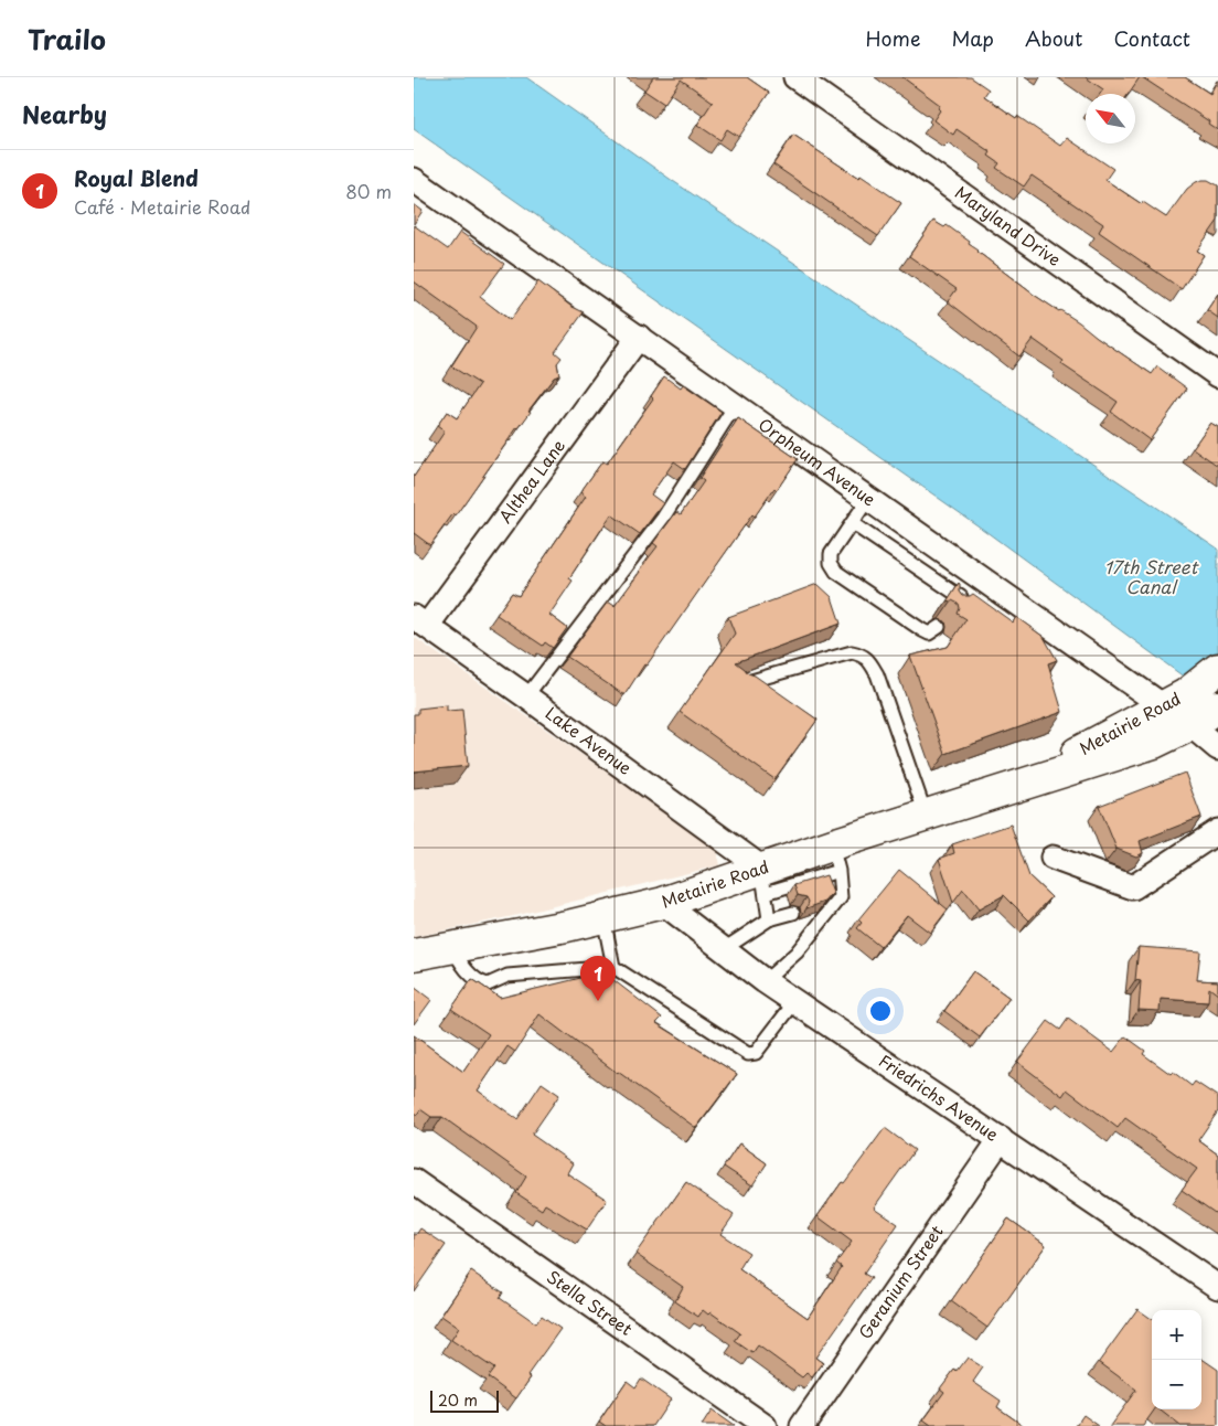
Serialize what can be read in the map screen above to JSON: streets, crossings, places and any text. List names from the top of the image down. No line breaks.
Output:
{"streets":{"main road":["Metairie Road"],"street":["Maryland Drive","Orpheum Avenue","Althea Lane","Lake Avenue","Friedrichs Avenue","Geranium Street","Stella Street"]},"crossings":[["Orpheum Avenue","Althea Lane"],["Orpheum Avenue","Metairie Road"],["Althea Lane","Lake Avenue"],["Metairie Road","Lake Avenue"],["Metairie Road","Friedrichs Avenue"],["Friedrichs Avenue","Geranium Street"]],"water":["17th Street Canal"],"scale_bar":"20 m","north":"top left","page":{"header":"Trailo","nav":["Home","Map","About","Contact"],"heading":"Nearby","list":[{"mark":"1","name":"Royal Blend","note":"Café · Metairie Road","value":"80 m"}],"pins":"1","map_buttons":["+","−"],"scale":"20 m"}}
